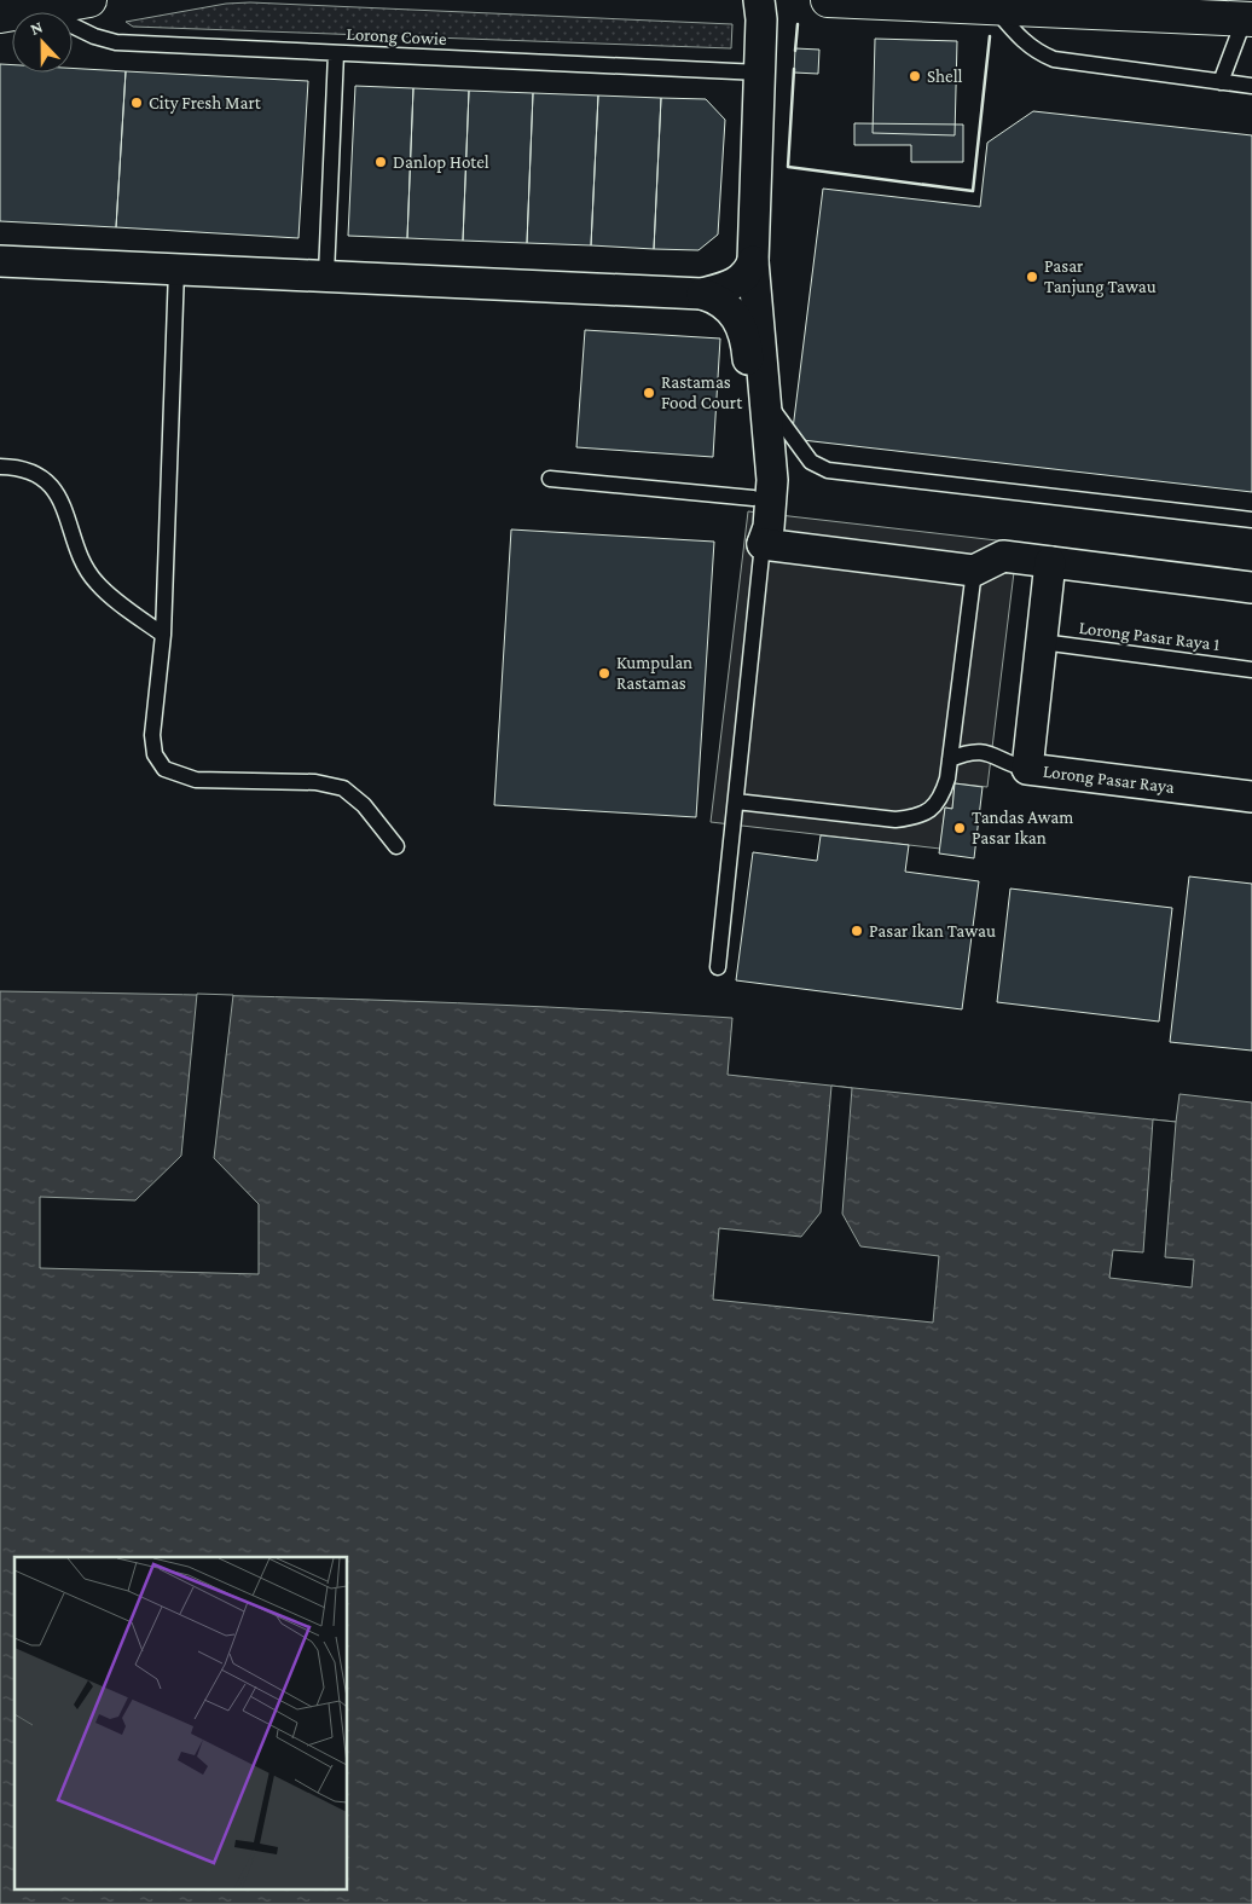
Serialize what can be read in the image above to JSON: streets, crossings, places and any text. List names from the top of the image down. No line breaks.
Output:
{"streets":{"street":["Lorong Pasar Raya"],"lane":["Lorong Cowie","Lorong Pasar Raya 1"]},"crossings":[["Lorong Pasar Raya 1","Lorong Pasar Raya"]],"places":["Shell","City Fresh Mart","Danlop Hotel","Pasar Tanjung Tawau","Rastamas Food Court","Kumpulan Rastamas","Tandas Awam Pasar Ikan","Pasar Ikan Tawau"],"north":"top"}
